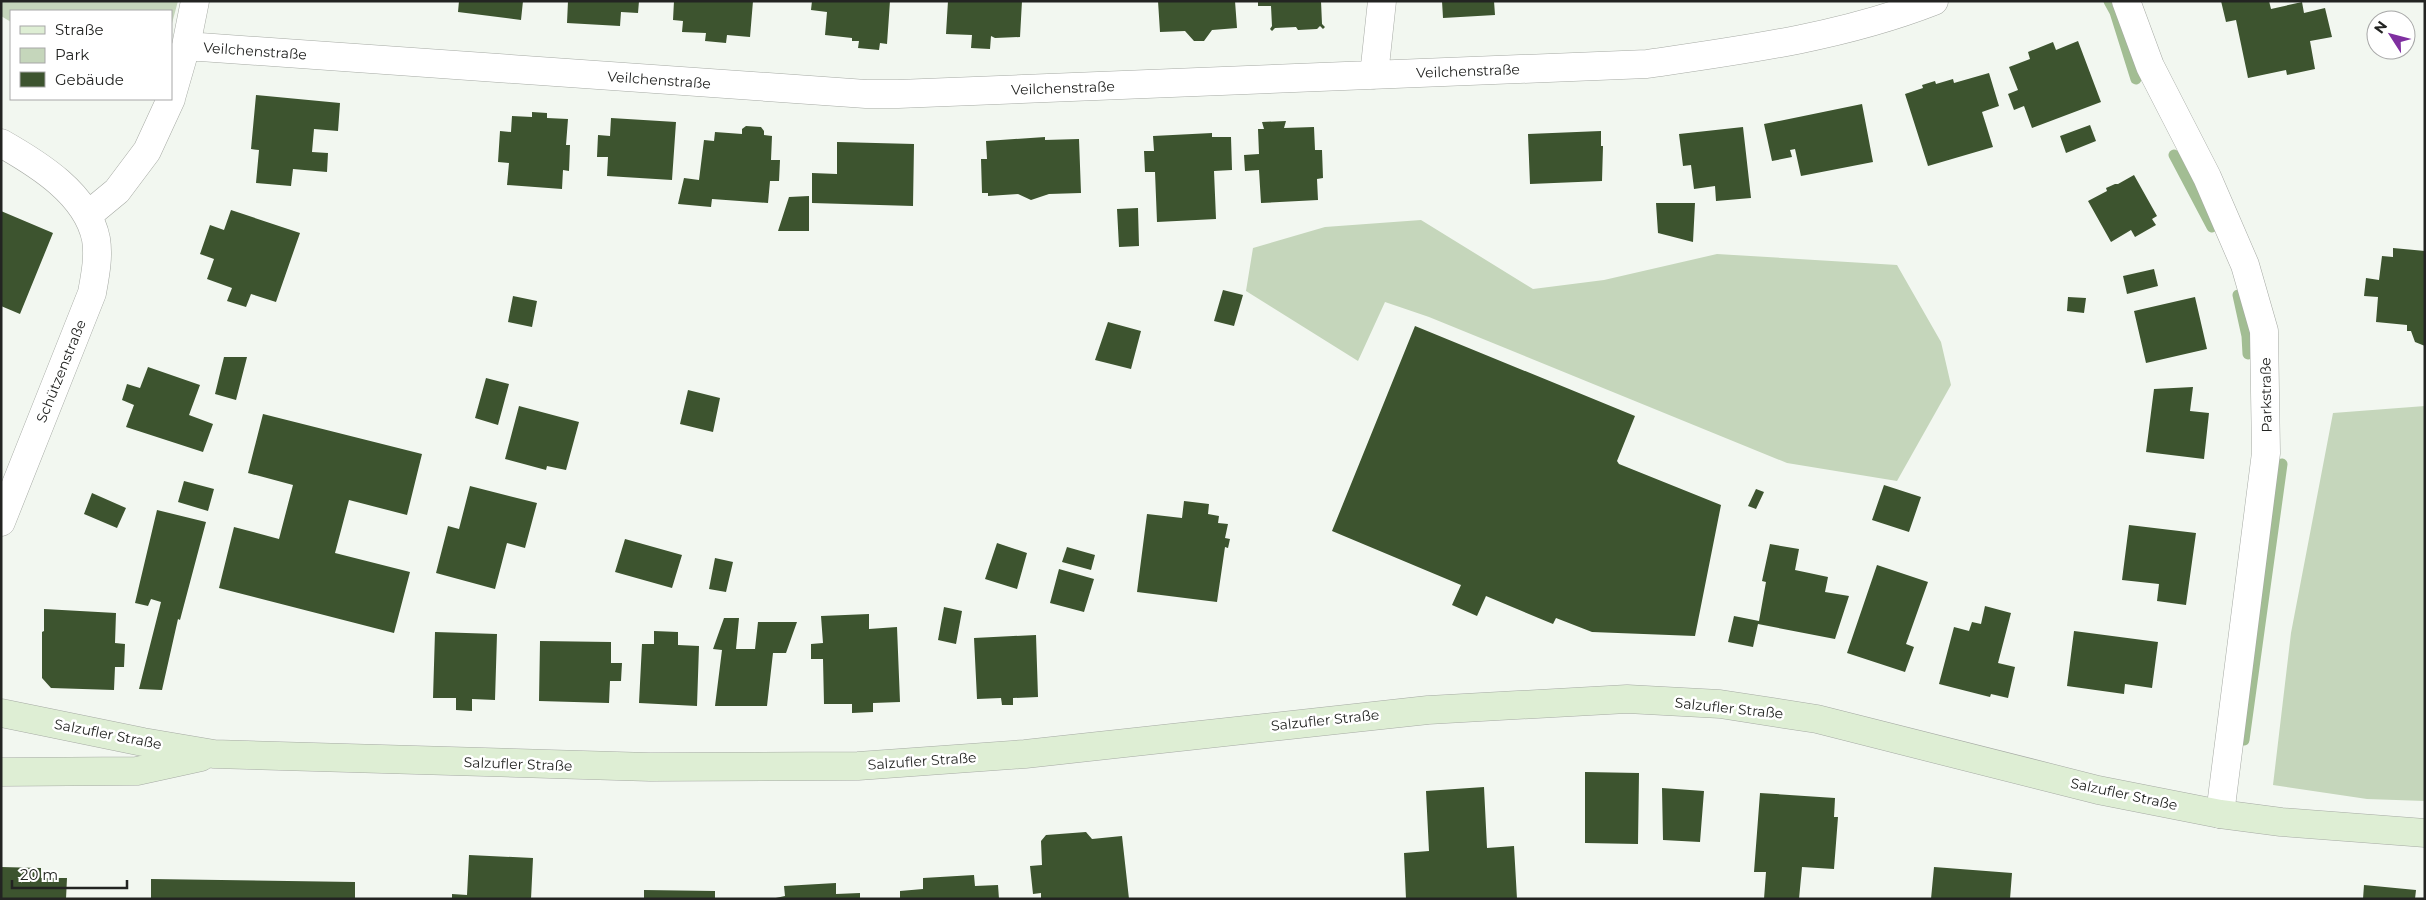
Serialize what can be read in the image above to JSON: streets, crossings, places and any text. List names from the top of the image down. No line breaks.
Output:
{"streets":{"main road":["Salzufler Straße"],"street":["Veilchenstraße","Schützenstraße","Parkstraße"]},"crossings":[["Parkstraße","Salzufler Straße"]],"legend":["Straße","Park","Gebäude"],"scale_bar":"20 m","north":"top left"}
